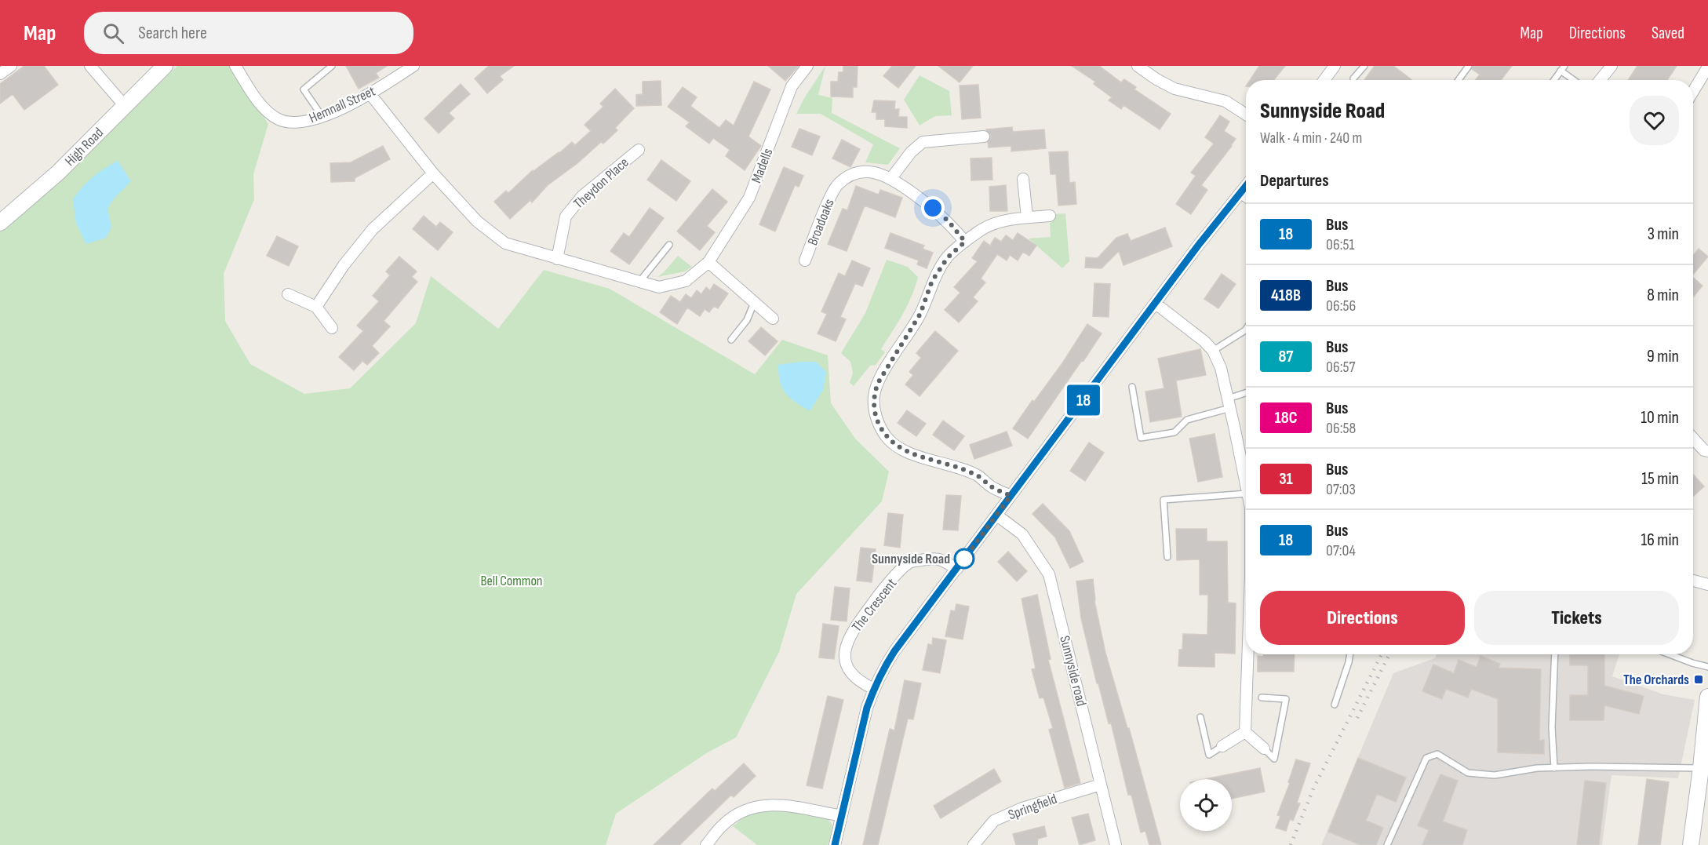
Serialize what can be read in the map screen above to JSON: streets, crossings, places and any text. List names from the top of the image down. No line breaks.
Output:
{"streets":{"main road":["High Road"],"street":["Hemnall Street","Madells","Theydon Place","Broadoaks","The Crescent","Sunnyside road","Springfield"]},"crossings":[["Madells","Theydon Place"],["Sunnyside road","Springfield"]],"parks":["Bell Common"],"places":{"other":["Sunnyside Road"],"transit":["The Orchards"]},"lines":["bus line 18"],"page":{"header":"Map","search":"Search here","nav":["Map","Directions","Saved"],"on_map":"18","heading":[["Sunnyside Road","Walk · 4 min · 240 m"],"Departures"],"list":[{"mark":"18","name":"Bus","note":"06:51","value":"3 min"},{"mark":"418B","name":"Bus","note":"06:56","value":"8 min"},{"mark":"87","name":"Bus","note":"06:57","value":"9 min"},{"mark":"18C","name":"Bus","note":"06:58","value":"10 min"},{"mark":"31","name":"Bus","note":"07:03","value":"15 min"},{"mark":"18","name":"Bus","note":"07:04","value":"16 min"}],"buttons":["Directions","Tickets"]}}
